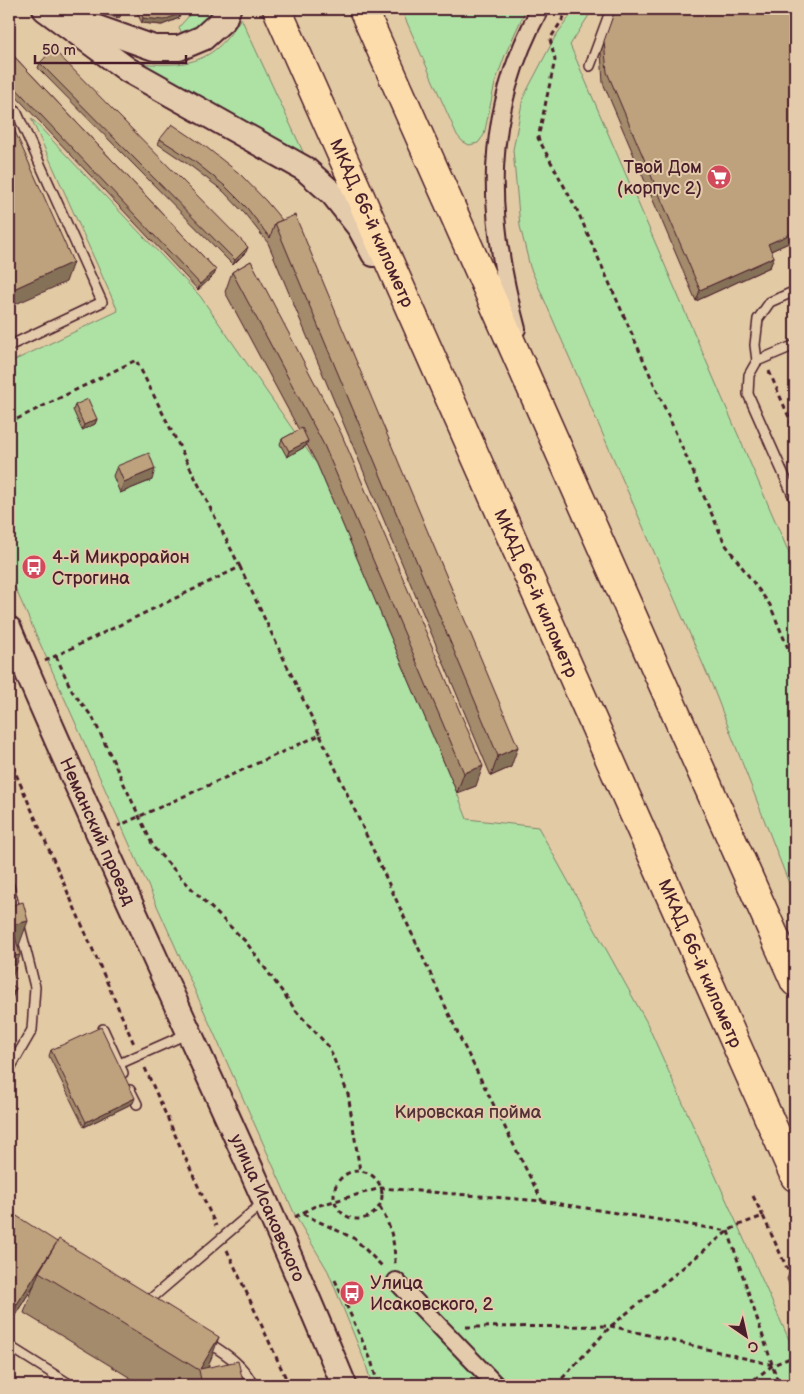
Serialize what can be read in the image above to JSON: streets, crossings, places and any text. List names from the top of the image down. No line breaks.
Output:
{"streets":{"highway":["МКАД, 66-й километр"],"street":["Неманский проезд","улица Исаковского"]},"crossings":[["Неманский проезд","улица Исаковского"]],"parks":["Кировская пойма"],"places":{"supermarket":["Твой Дом (корпус 2)"],"bus stop":["4-й Микрорайон Строгина","Улица Исаковского, 2"]},"scale_bar":"50 m","north":"bottom right"}
